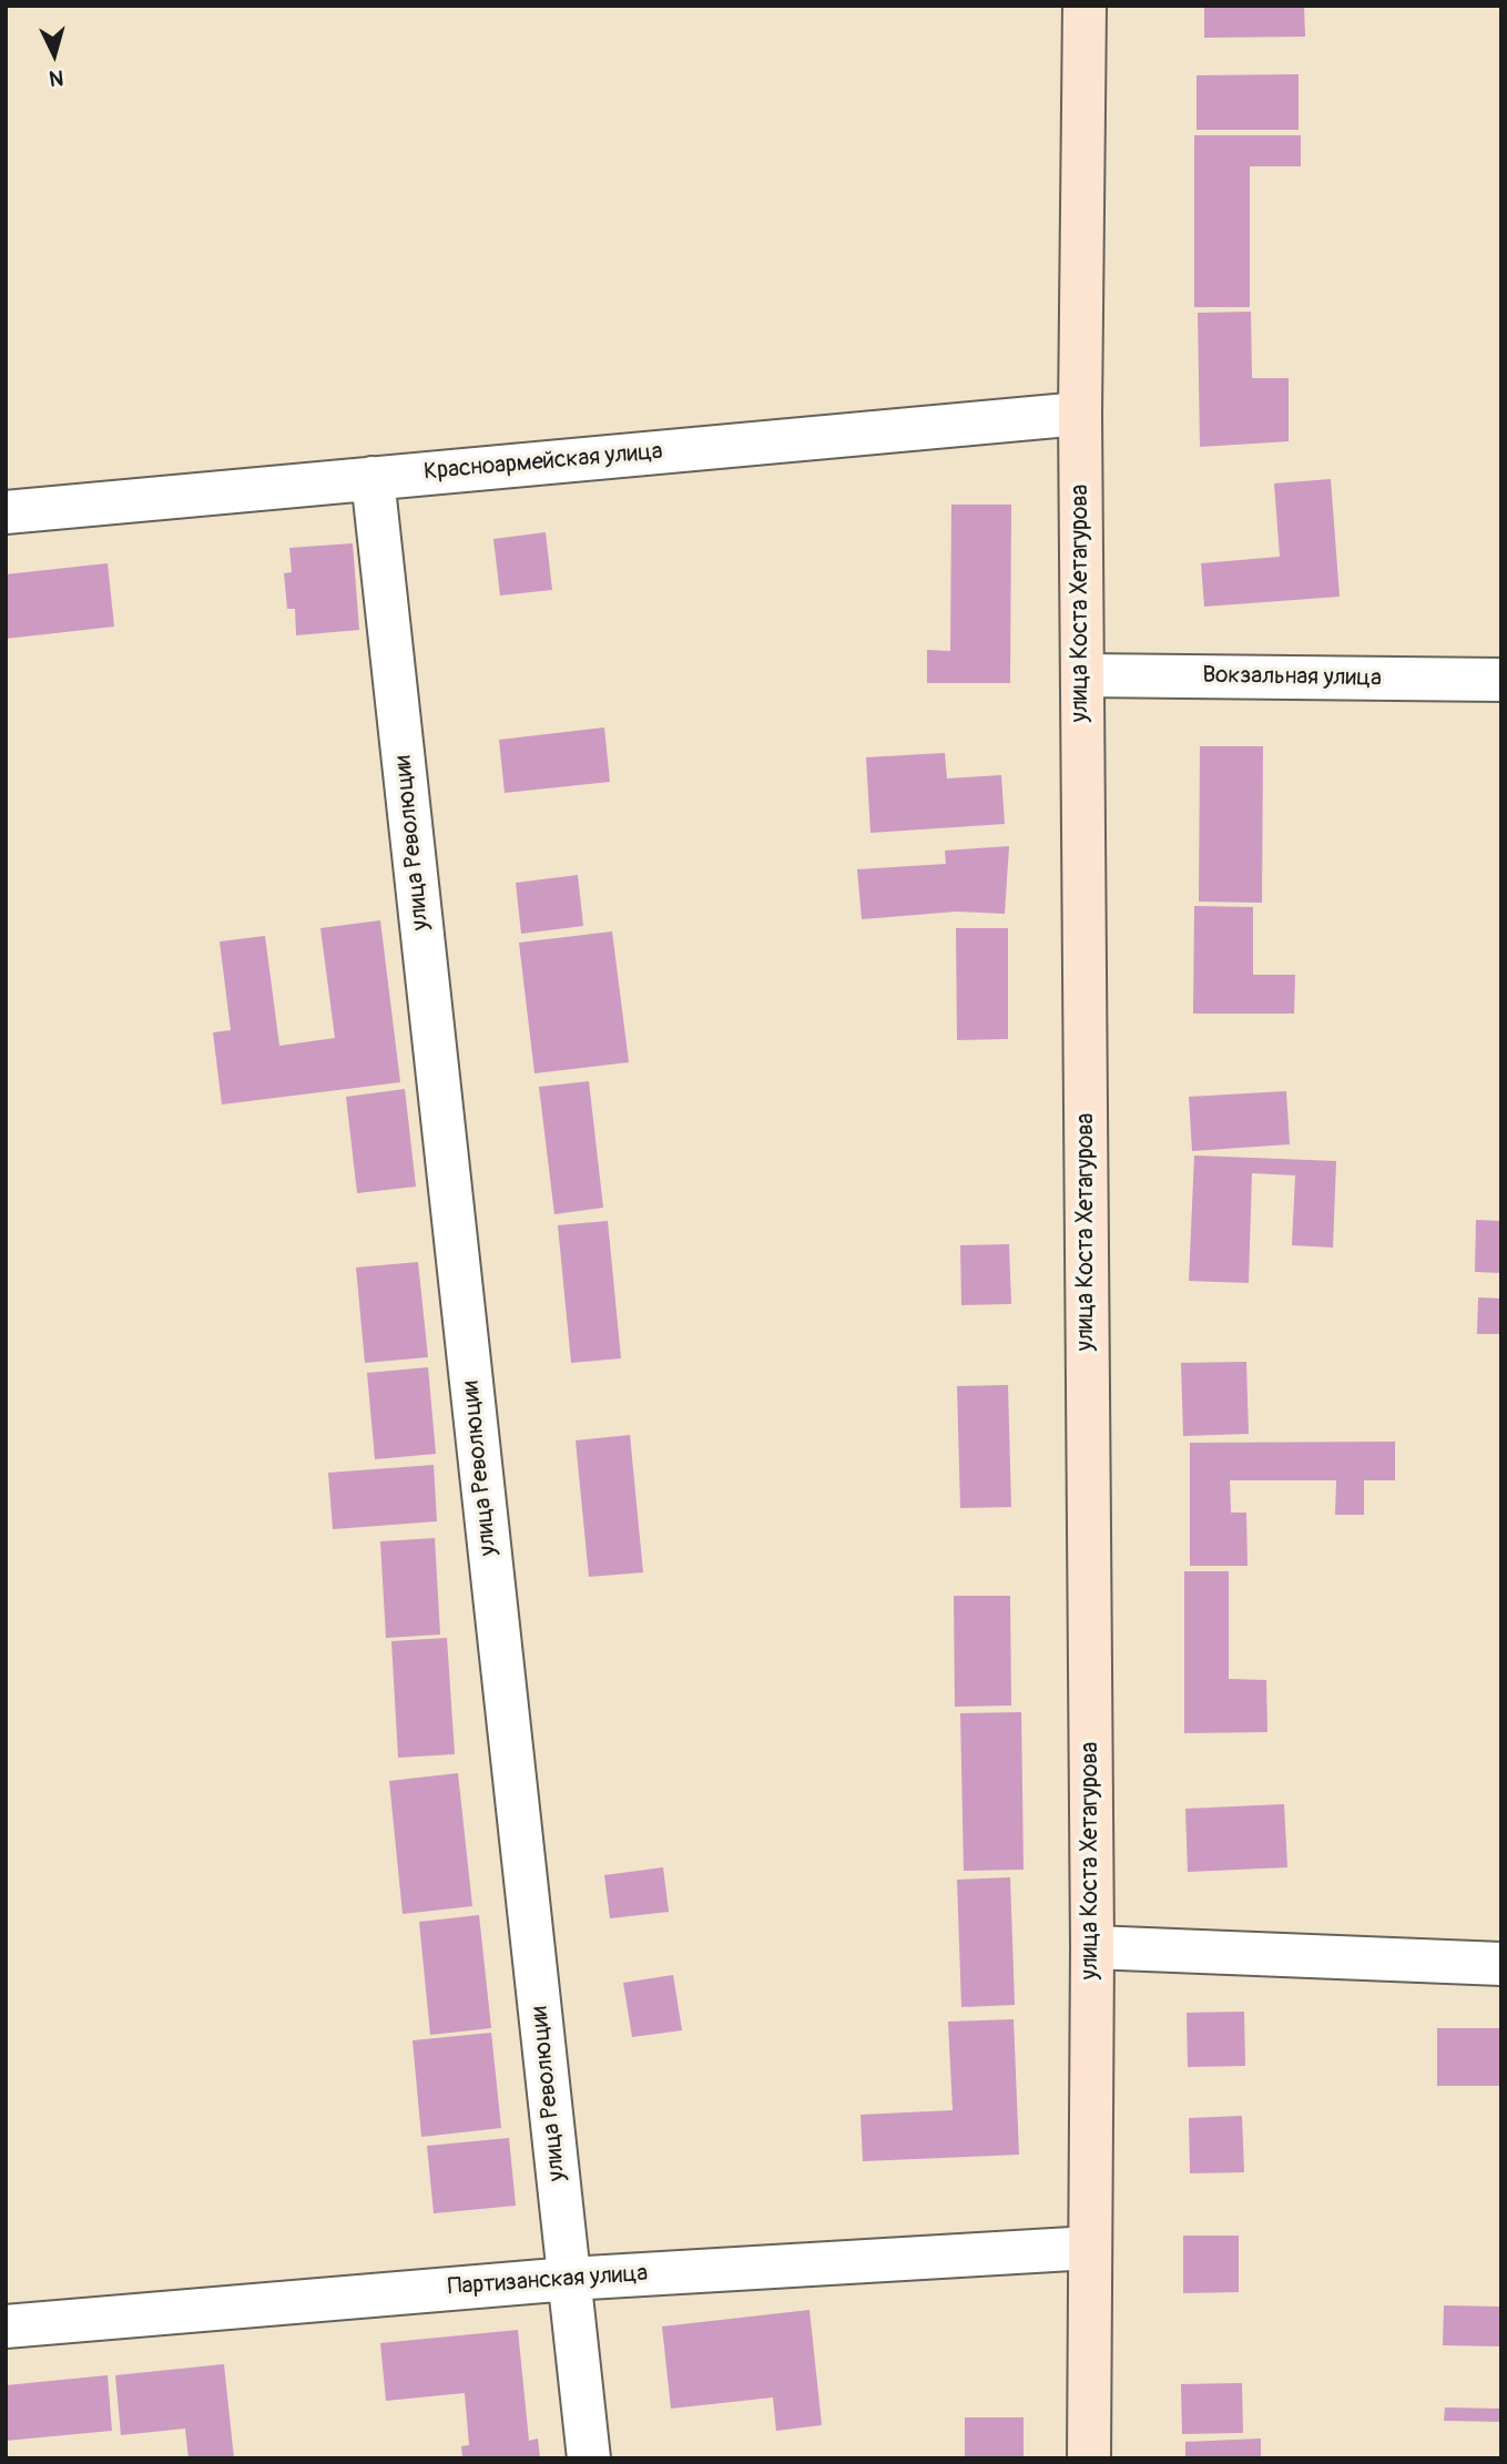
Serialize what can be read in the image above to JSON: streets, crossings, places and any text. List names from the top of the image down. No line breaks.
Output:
{"streets":{"main road":["улица Коста Хетагурова"],"street":["Красноармейская улица","Вокзальная улица","улица Революции","Партизанская улица"]},"crossings":[["Красноармейская улица","улица Коста Хетагурова"],["Красноармейская улица","улица Революции"],["улица Коста Хетагурова","Вокзальная улица"],["улица Коста Хетагурова","Партизанская улица"],["улица Революции","Партизанская улица"]],"north":"bottom"}
